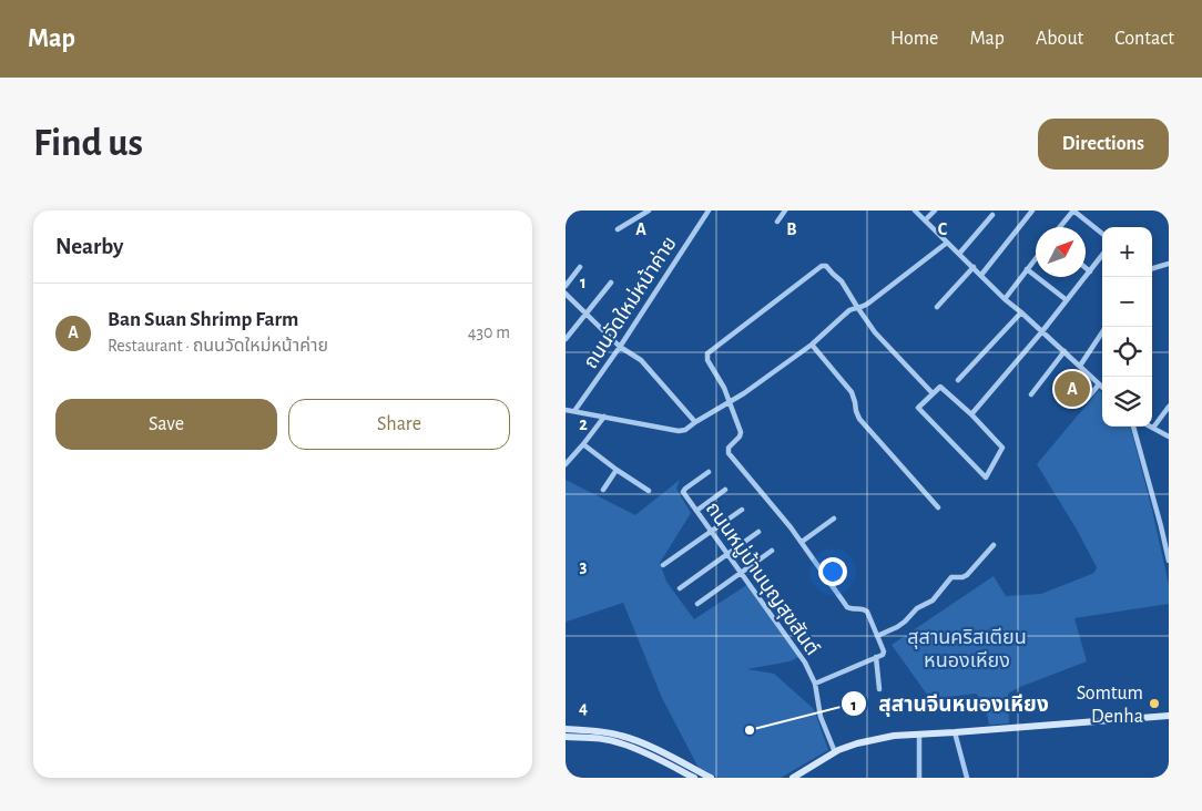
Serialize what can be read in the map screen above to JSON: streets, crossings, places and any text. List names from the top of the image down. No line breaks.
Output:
{"streets":{"street":["ถนนวัดใหม่หน้าค่าย","ถนนหมู่บ้านบุญสุขสันต์"]},"parks":["สุสานคริสเตียน หนองเหียง"],"places":["Somtum Denha","สุสานจีนหนองเหียง"],"north":"top right","page":{"header":"Map","nav":["Home","Map","About","Contact"],"buttons":["Directions",["Save","Share"]],"title":"Find us","heading":"Nearby","map_buttons":["+","−"],"list":[{"mark":"A","name":"Ban Suan Shrimp Farm","note":"Restaurant · ถนนวัดใหม่หน้าค่าย","value":"430 m"}],"pins":"A"},"grid":{"columns":["A","B","C"],"rows":["1","2","3","4"]}}
